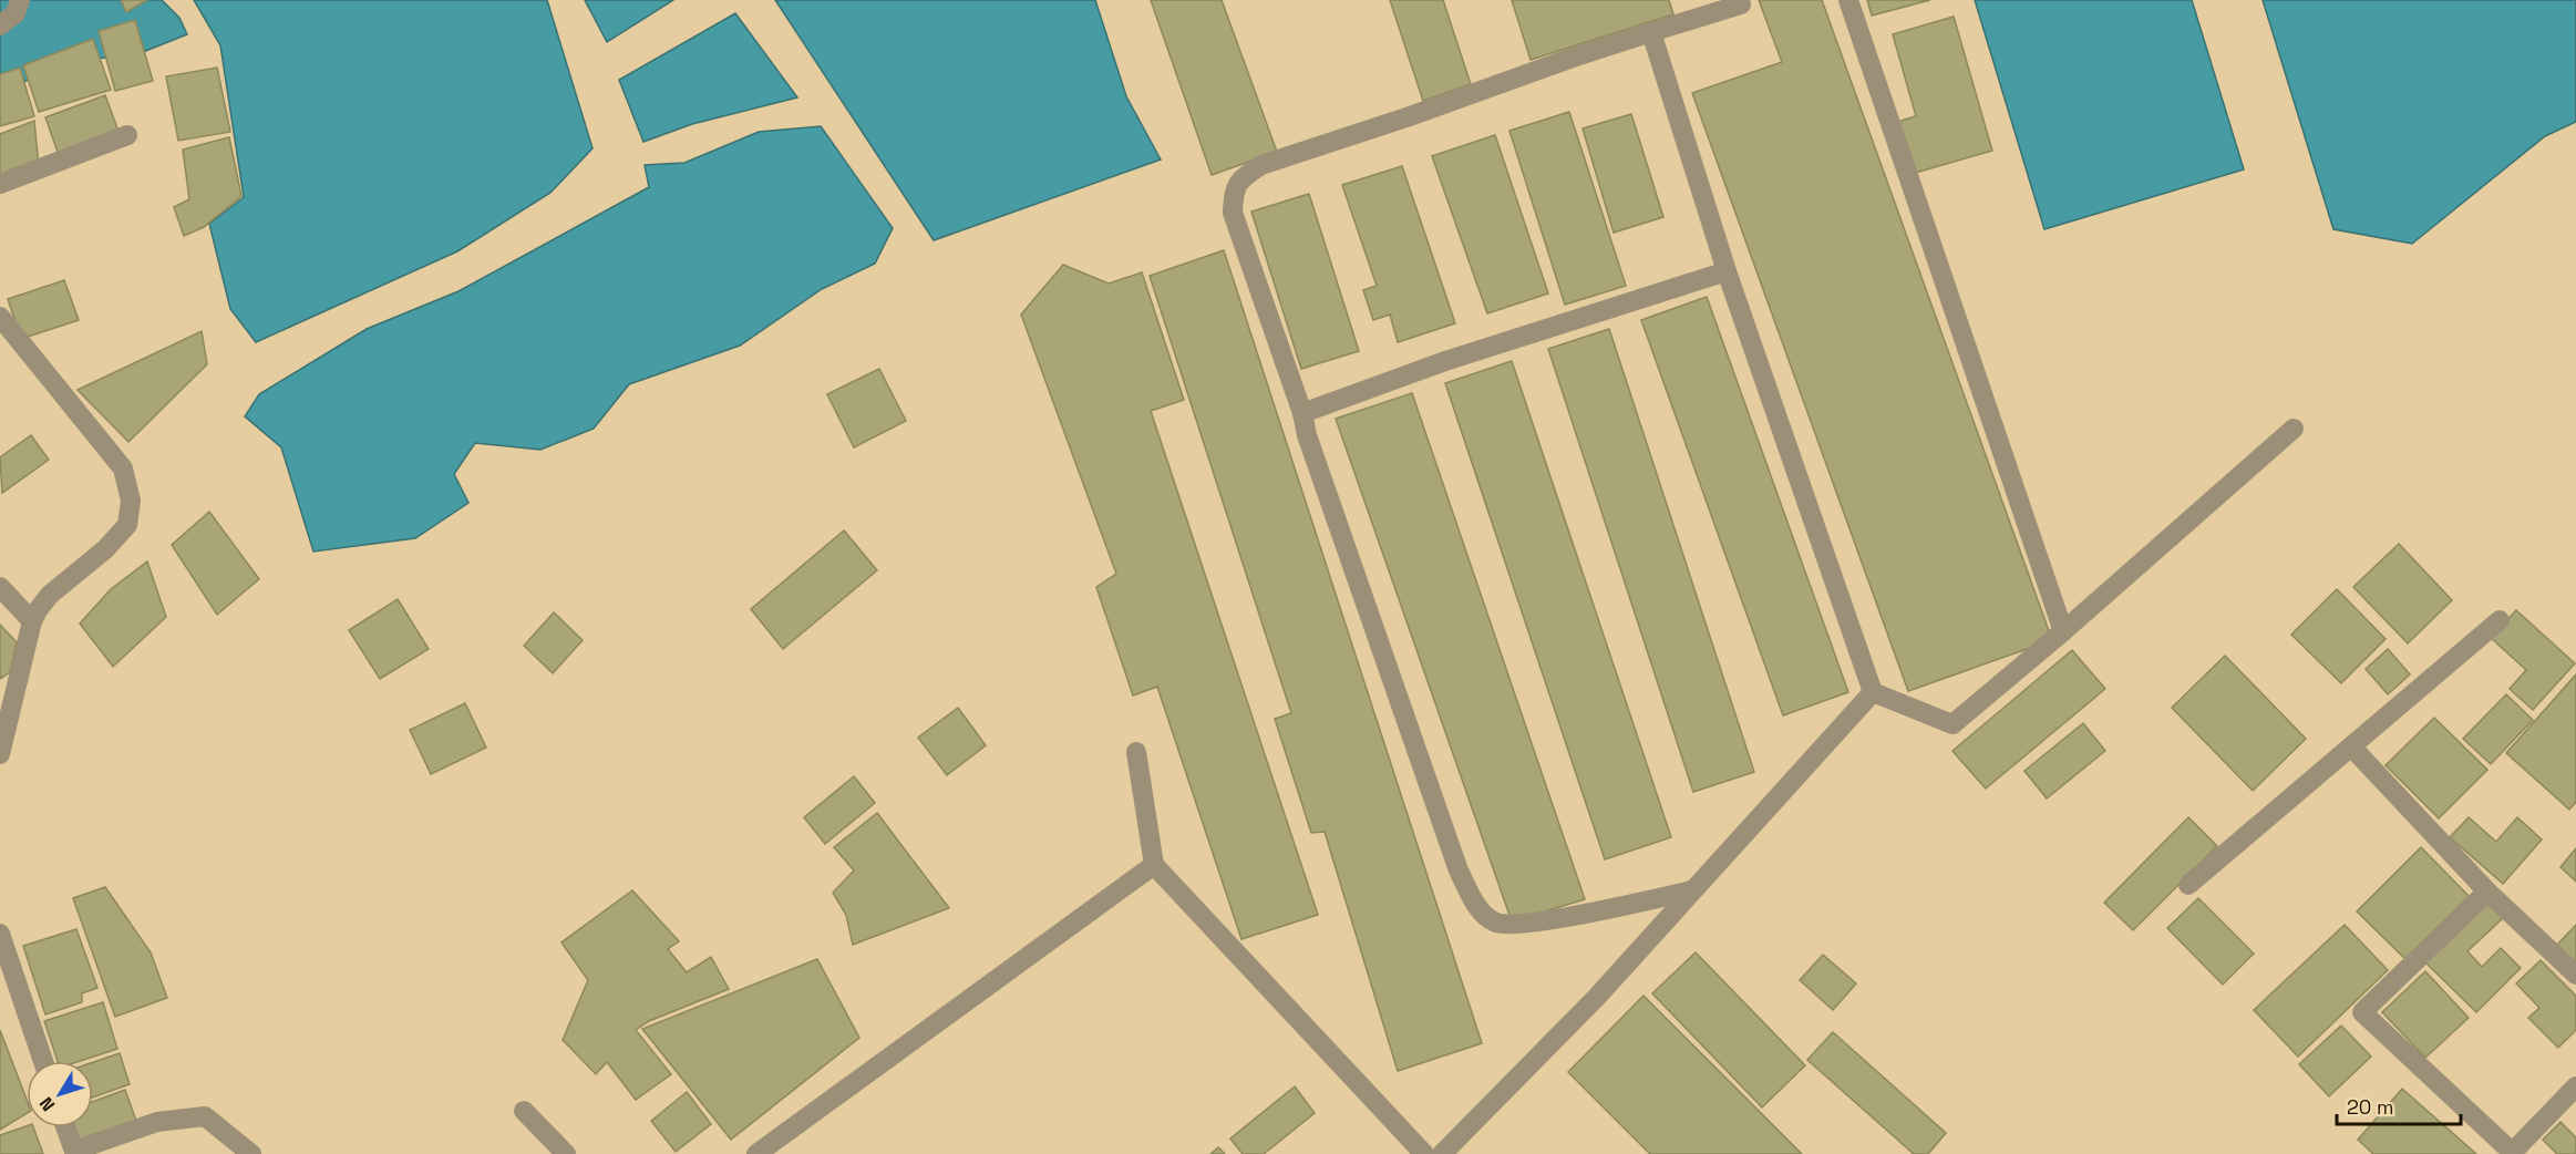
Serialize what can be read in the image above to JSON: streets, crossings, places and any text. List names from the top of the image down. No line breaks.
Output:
{"scale_bar":"20 m","north":"bottom left"}
